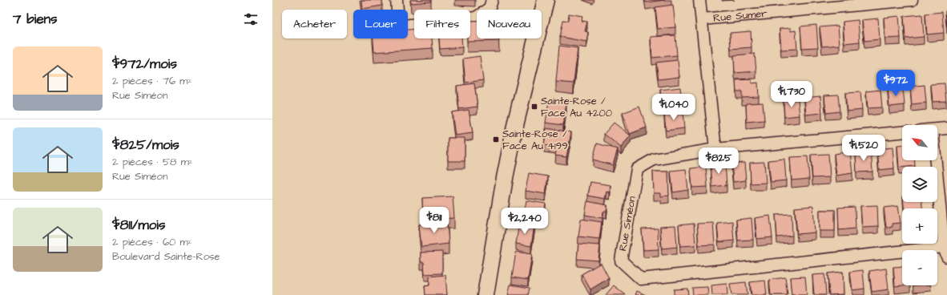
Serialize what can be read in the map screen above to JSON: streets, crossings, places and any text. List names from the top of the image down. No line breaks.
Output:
{"streets":{"street":["Rue Sumer","Rue Siméon"]},"places":{"transit":["Sainte-Rose / Face Au 4200","Sainte-Rose / Face Au 4199"]},"north":"top left","page":{"heading":"7 biens","chip":["Acheter","Louer","Filtres","Nouveau"],"list":[{"name":"$972/mois","note":"2 pièces · 76 m² · Rue Siméon"},{"name":"$825/mois","note":"2 pièces · 58 m² · Rue Siméon"},{"name":"$811/mois","note":"2 pièces · 60 m² · Boulevard Sainte-Rose"}],"price":["$972","$1,730","$1,040","$1,520","$825","$811","$2,240"],"map_buttons":["+","−"]}}
